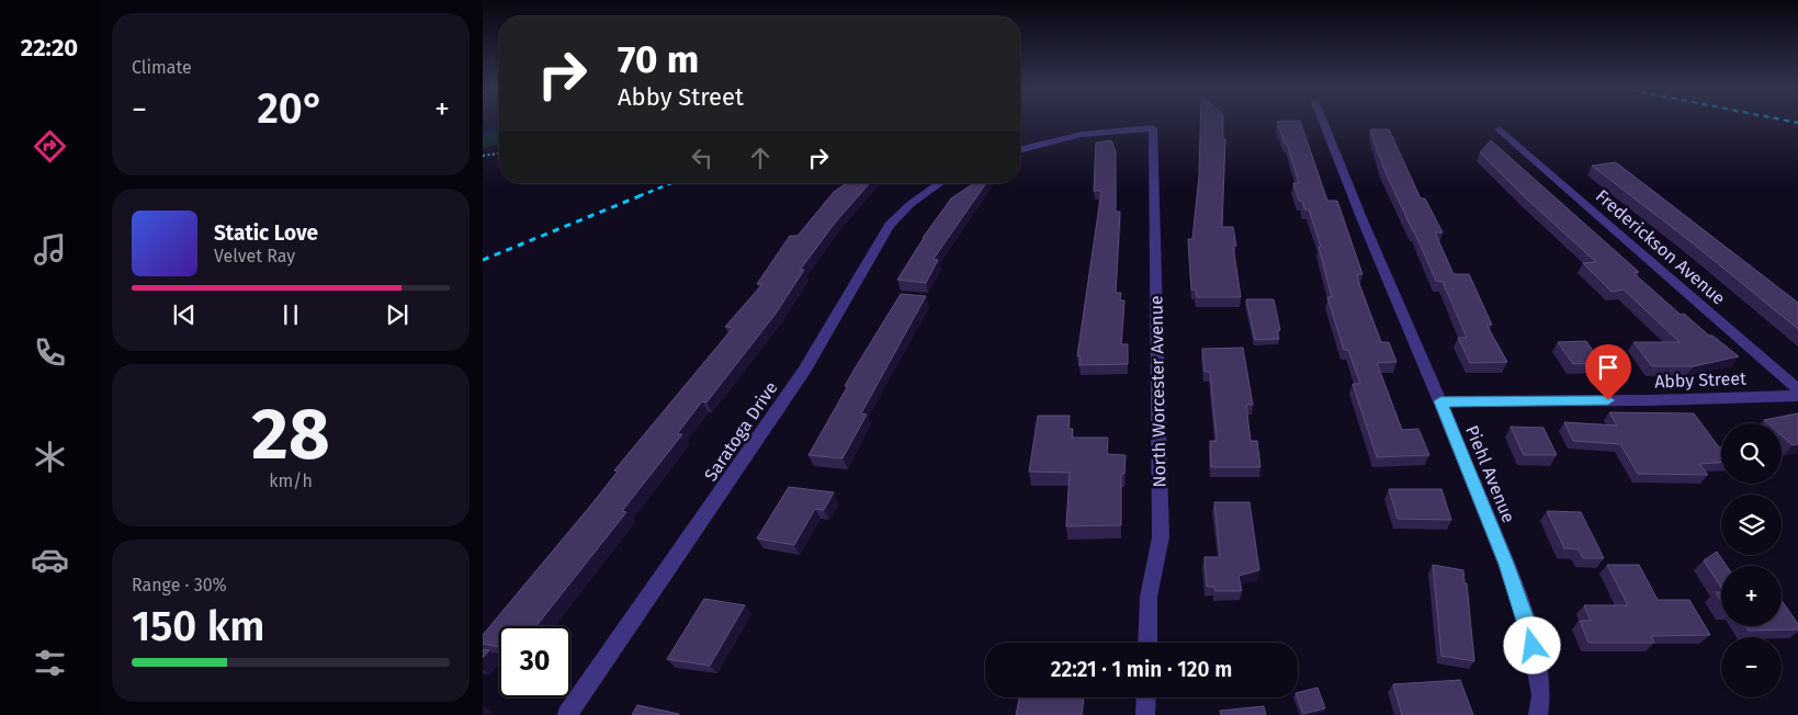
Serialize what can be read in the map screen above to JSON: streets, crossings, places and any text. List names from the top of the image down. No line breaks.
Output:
{"streets":{"street":["Frederickson Avenue","Abby Street","North Worcester Avenue","Saratoga Drive","Piehl Avenue"]},"crossings":[["Abby Street","Piehl Avenue"]],"page":{"tabs":"22:20","tile":["Climate",["28","km/h"],["Range · 30%","150 km"]],"turn":["70 m","Abby Street"],"heat":["−","20°","+"],"song":["Static Love","Velvet Ray"],"map_buttons":["+","−"],"limit":"30","trip":"22:21 · 1 min · 120 m"}}
